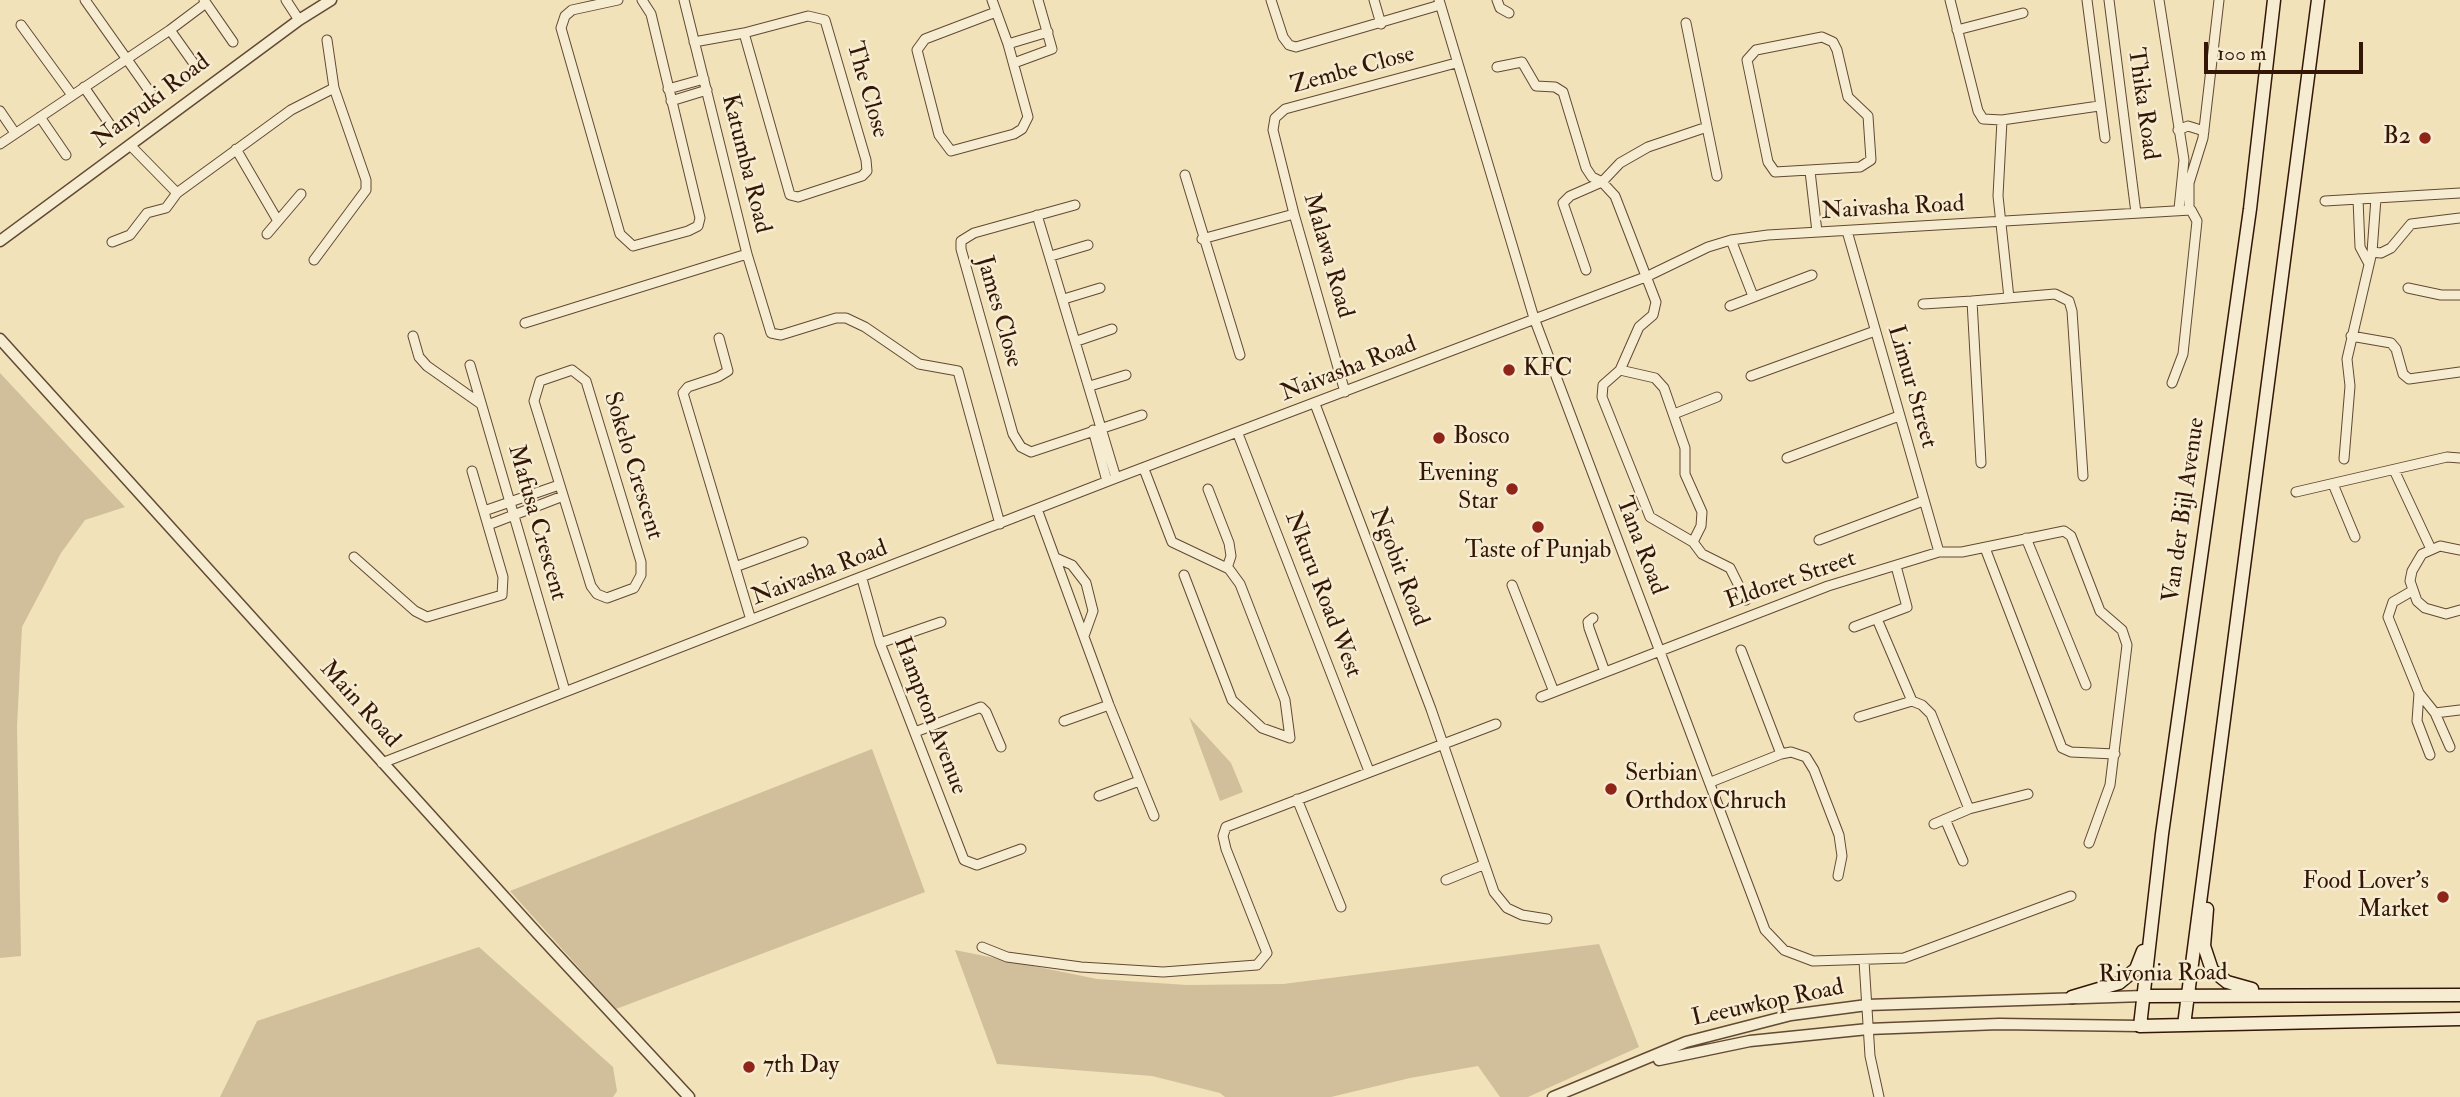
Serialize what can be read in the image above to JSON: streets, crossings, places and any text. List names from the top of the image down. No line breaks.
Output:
{"streets":{"main road":["Van der Bijl Avenue","Rivonia Road"],"street":["Zembe Close","The Close","Nanyuki Road","Thika Road","Katumba Road","Naivasha Road","Malawa Road","James Close","Limur Street","Sokelo Crescent","Mafusa Crescent","Tana Road","Ngobit Road","Eldoret Street","Nkuru Road West","Main Road","Hampton Avenue","Leeuwkop Road"]},"crossings":[["Zembe Close","Malawa Road"],["Zembe Close","Tana Road"],["The Close","Katumba Road"],["Thika Road","Naivasha Road"],["Katumba Road","Naivasha Road"],["Naivasha Road","Malawa Road"],["Naivasha Road","Limur Street"],["Naivasha Road","Mafusa Crescent"],["Naivasha Road","Tana Road"],["Naivasha Road","Ngobit Road"],["Naivasha Road","Nkuru Road West"],["Naivasha Road","Main Road"],["Naivasha Road","Hampton Avenue"],["Limur Street","Eldoret Street"],["Van der Bijl Avenue","Rivonia Road"],["Tana Road","Eldoret Street"],["Tana Road","Leeuwkop Road"],["Rivonia Road","Leeuwkop Road"]],"places":["B2","KFC","Bosco","Evening Star","Taste of Punjab","Serbian Orthdox Chruch","Food Lover's Market","7th Day"],"scale_bar":"100 m"}
